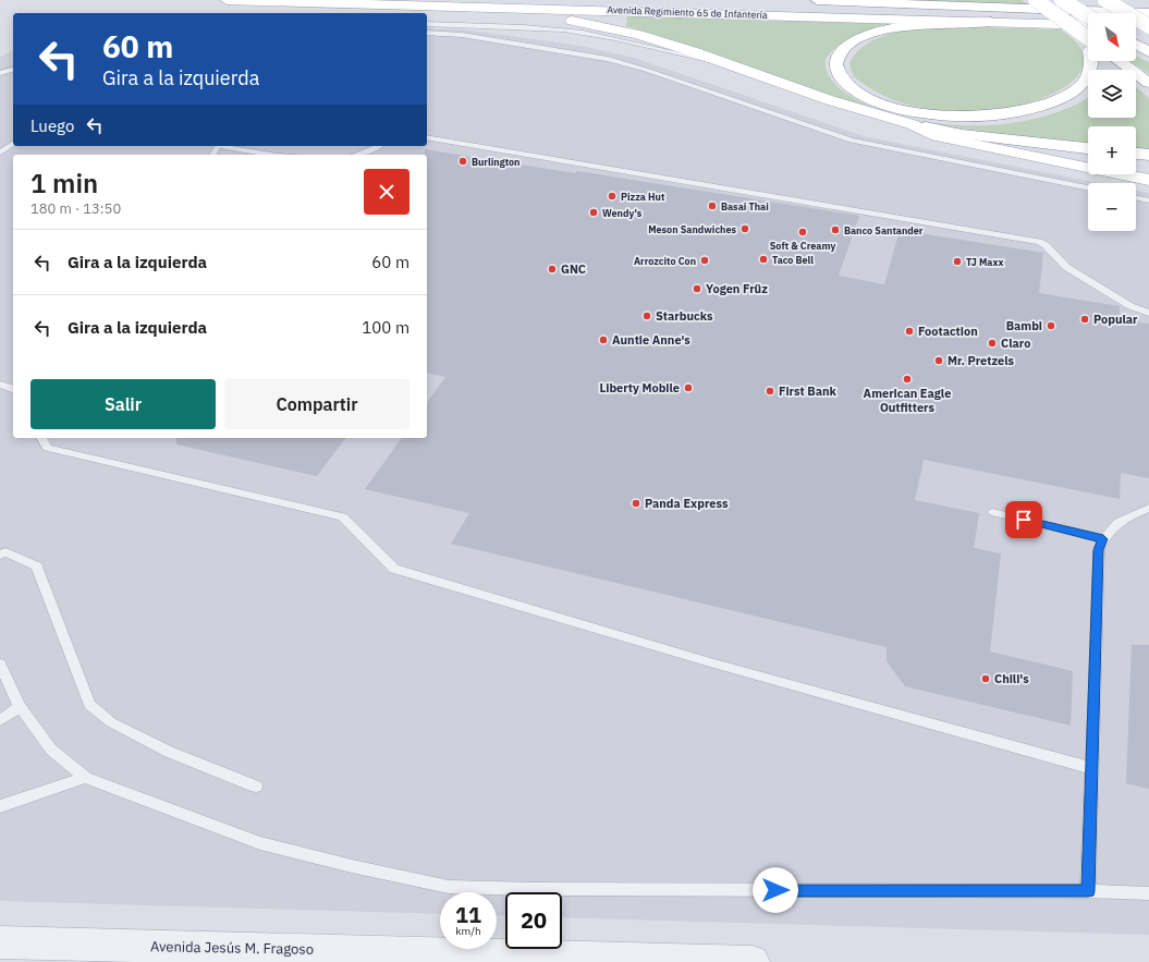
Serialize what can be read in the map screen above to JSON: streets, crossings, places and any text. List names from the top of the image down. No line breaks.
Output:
{"streets":{"main road":["Avenida Regimiento 65 de Infantería"],"street":["Avenida Jesús M. Fragoso"]},"places":["Burlington","Pizza Hut","Basai Thai","Wendy's","Meson Sandwiches","Banco Santander","Soft & Creamy","Taco Bell","Arrozcito Con","TJ Maxx","GNC","Yogen Früz","Starbucks","Popular","Bambi","Footaction","Auntie Anne's","Claro","Mr. Pretzels","American Eagle Outfitters","Liberty Mobile","First Bank","Panda Express","Chili's"],"north":"bottom right","page":{"map_buttons":["+","−"],"turn":["60 m","Gira a la izquierda"],"then":"Luego","heading":["1 min","180 m · 13:50"],"list":[{"name":"Gira a la izquierda","value":"60 m"},{"name":"Gira a la izquierda","value":"100 m"}],"buttons":["Salir","Compartir"],"speed":"11 km/h","limit":"20"}}
